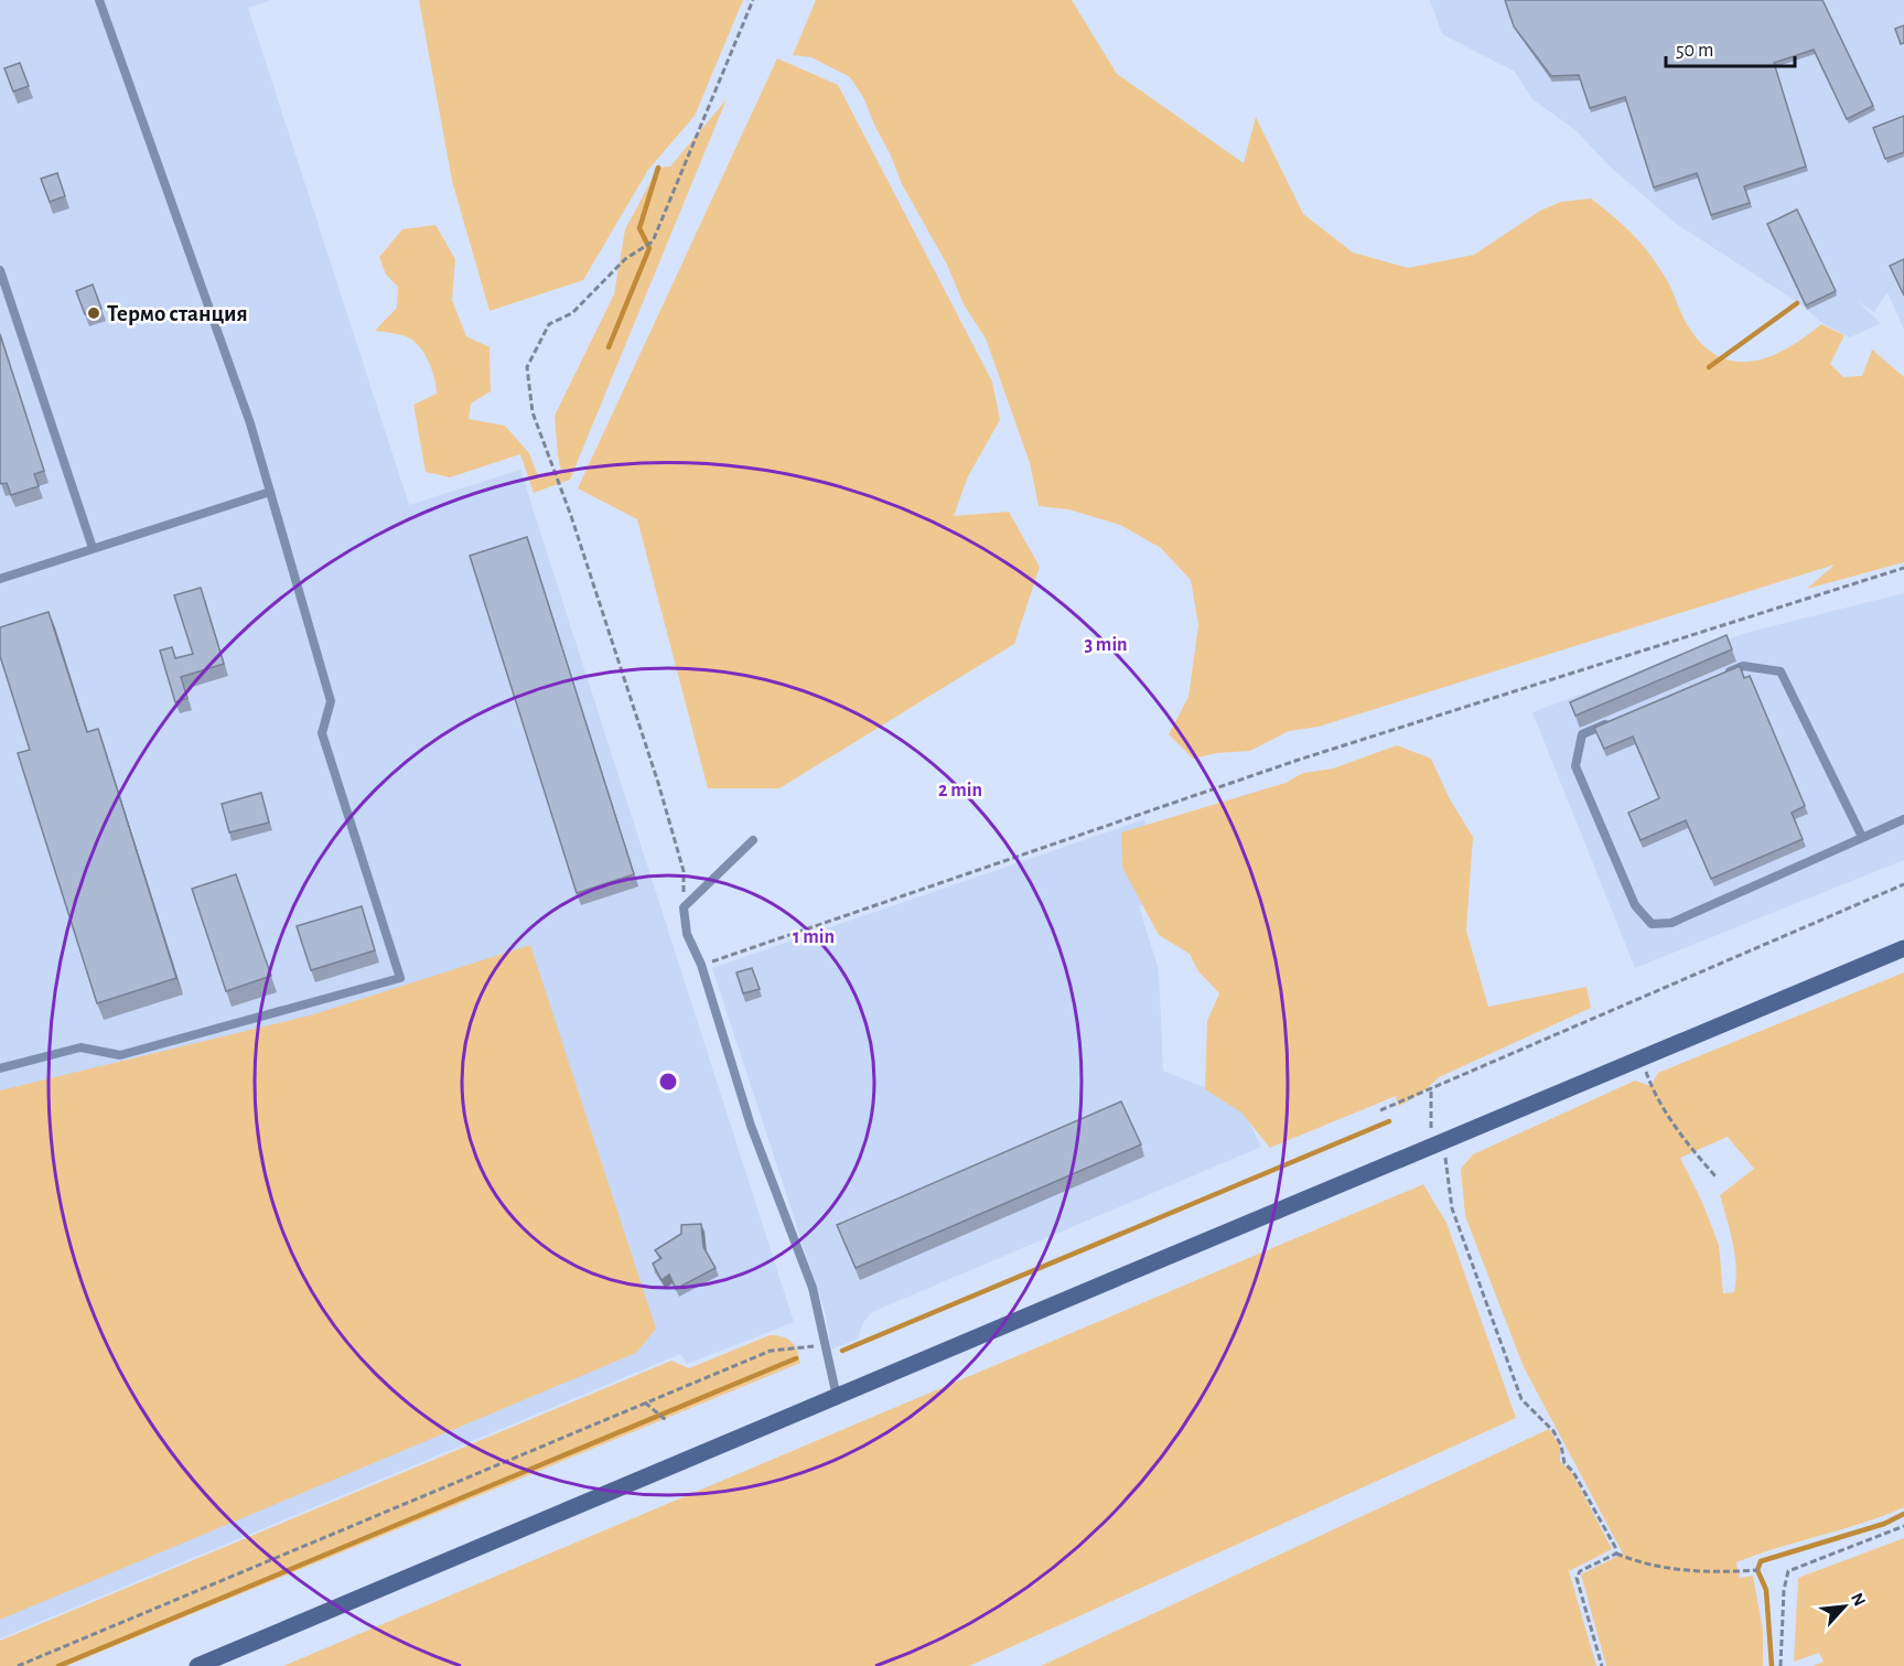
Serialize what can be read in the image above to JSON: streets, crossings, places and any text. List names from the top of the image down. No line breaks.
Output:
{"places":["Термо станция"],"scale_bar":"50 m","north":"top right","rings":["3 min","2 min","1 min"]}
